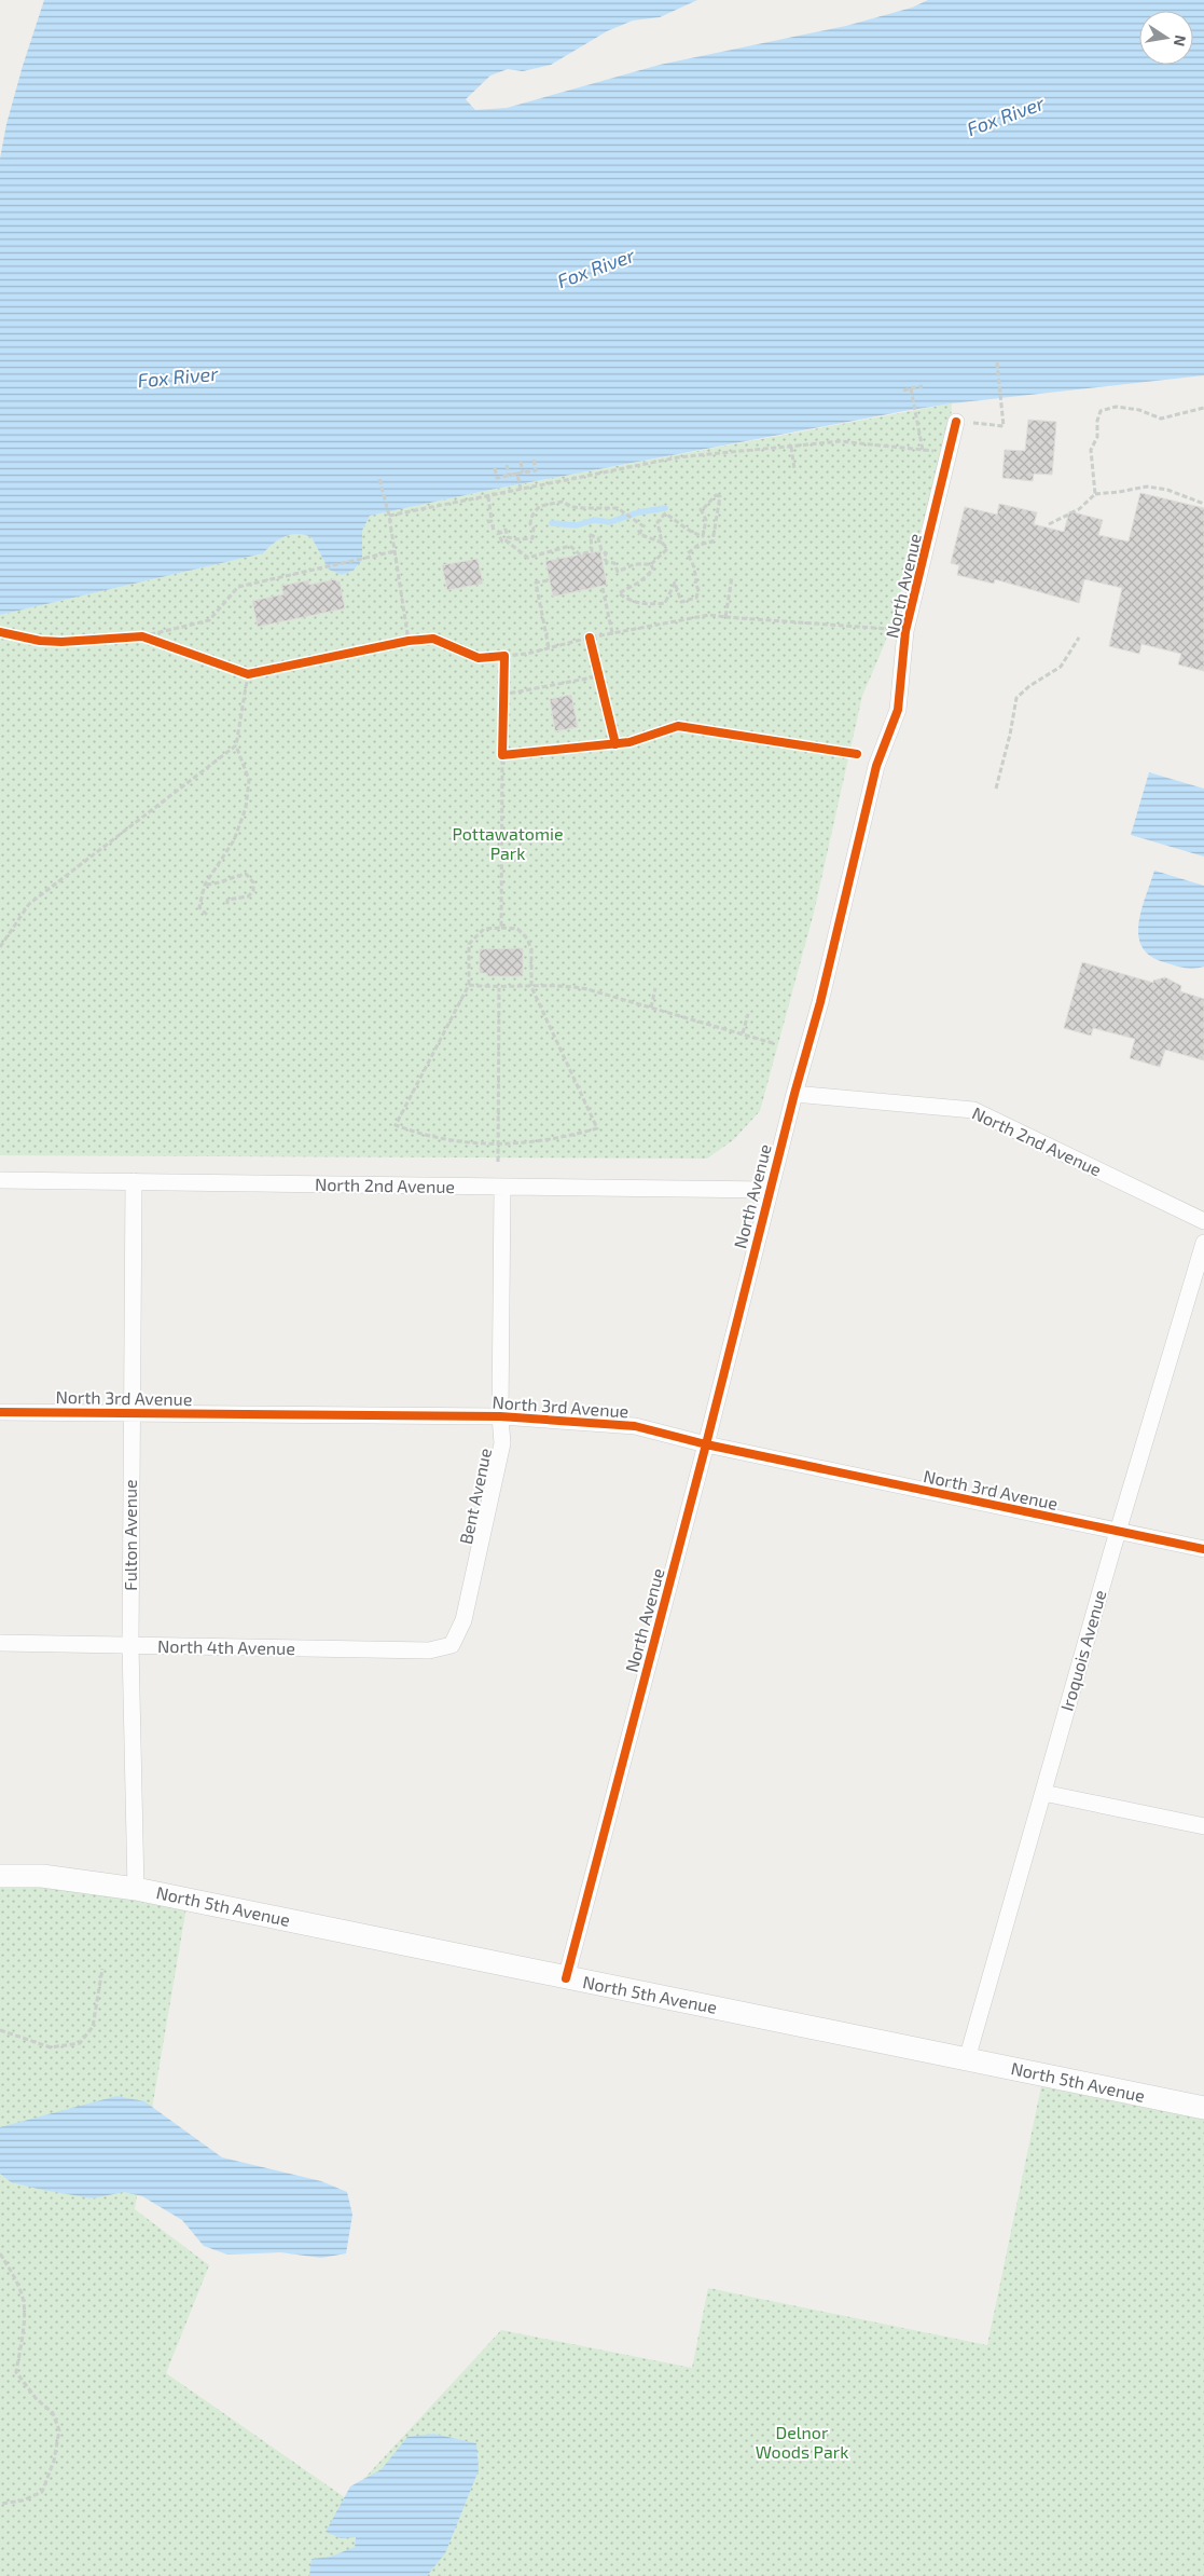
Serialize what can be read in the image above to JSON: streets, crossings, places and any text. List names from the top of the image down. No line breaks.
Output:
{"streets":{"main road":["North 5th Avenue"],"street":["North Avenue","North 2nd Avenue","North 3rd Avenue","Bent Avenue","Fulton Avenue","North 4th Avenue","Iroquois Avenue"]},"crossings":[["North Avenue","North 2nd Avenue"],["North Avenue","North 3rd Avenue"],["North Avenue","North 5th Avenue"],["North 2nd Avenue","Bent Avenue"],["North 2nd Avenue","Fulton Avenue"],["North 3rd Avenue","Bent Avenue"],["North 3rd Avenue","Fulton Avenue"],["North 3rd Avenue","Iroquois Avenue"],["Bent Avenue","North 4th Avenue"],["Fulton Avenue","North 4th Avenue"],["Fulton Avenue","North 5th Avenue"],["Iroquois Avenue","North 5th Avenue"]],"water":["Fox River"],"parks":["Pottawatomie Park","Delnor Woods Park"],"north":"right"}
